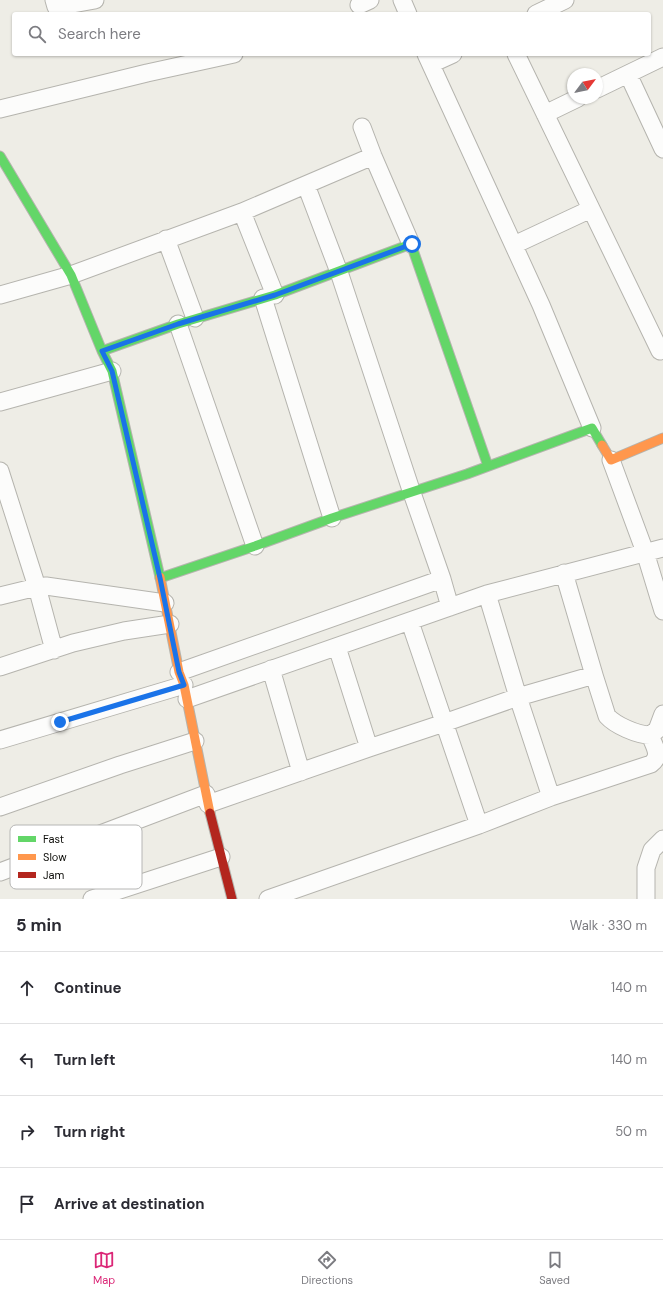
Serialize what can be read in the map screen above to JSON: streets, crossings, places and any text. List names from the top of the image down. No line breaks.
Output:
{"legend":["Fast","Slow","Jam"],"north":"top right","page":{"search":"Search here","heading":["5 min","Walk · 330 m"],"list":[["Continue","140 m"],["Turn left","140 m"],["Turn right","50 m"],"Arrive at destination"],"nav":["Map","Directions","Saved"]}}
